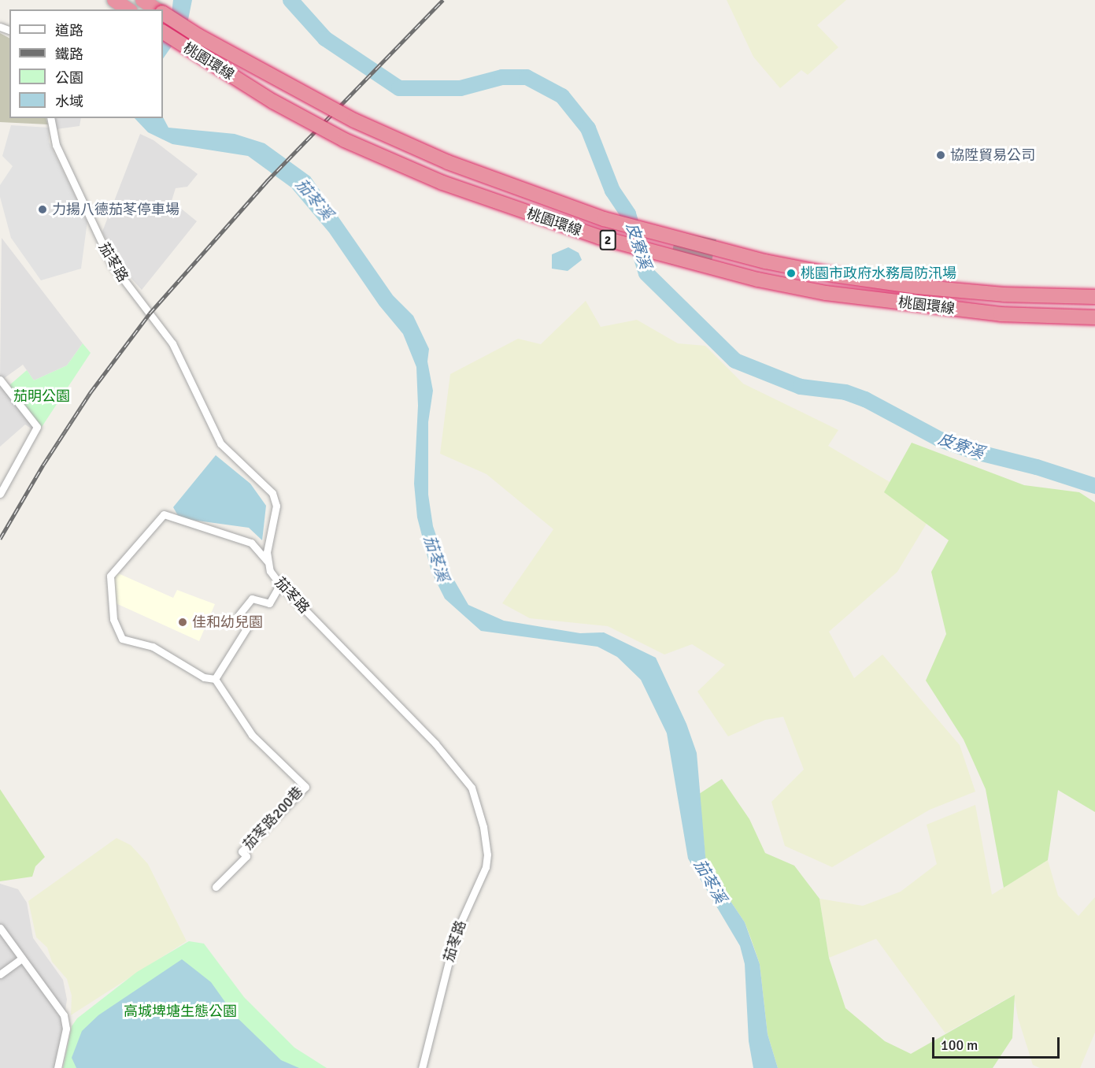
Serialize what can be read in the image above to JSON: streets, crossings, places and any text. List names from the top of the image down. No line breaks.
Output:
{"streets":{"highway":["桃園環線","2"],"street":["茄苳路","茄苳路200巷"]},"water":["茄苳溪","皮寮溪"],"parks":["茄明公園","高城埤塘生態公園"],"places":["協陞貿易公司","力揚八德茄苳停車場","桃園市政府水務局防汛場","佳和幼兒園"],"legend":["道路","鐵路","公園","水域"],"scale_bar":"100 m"}
